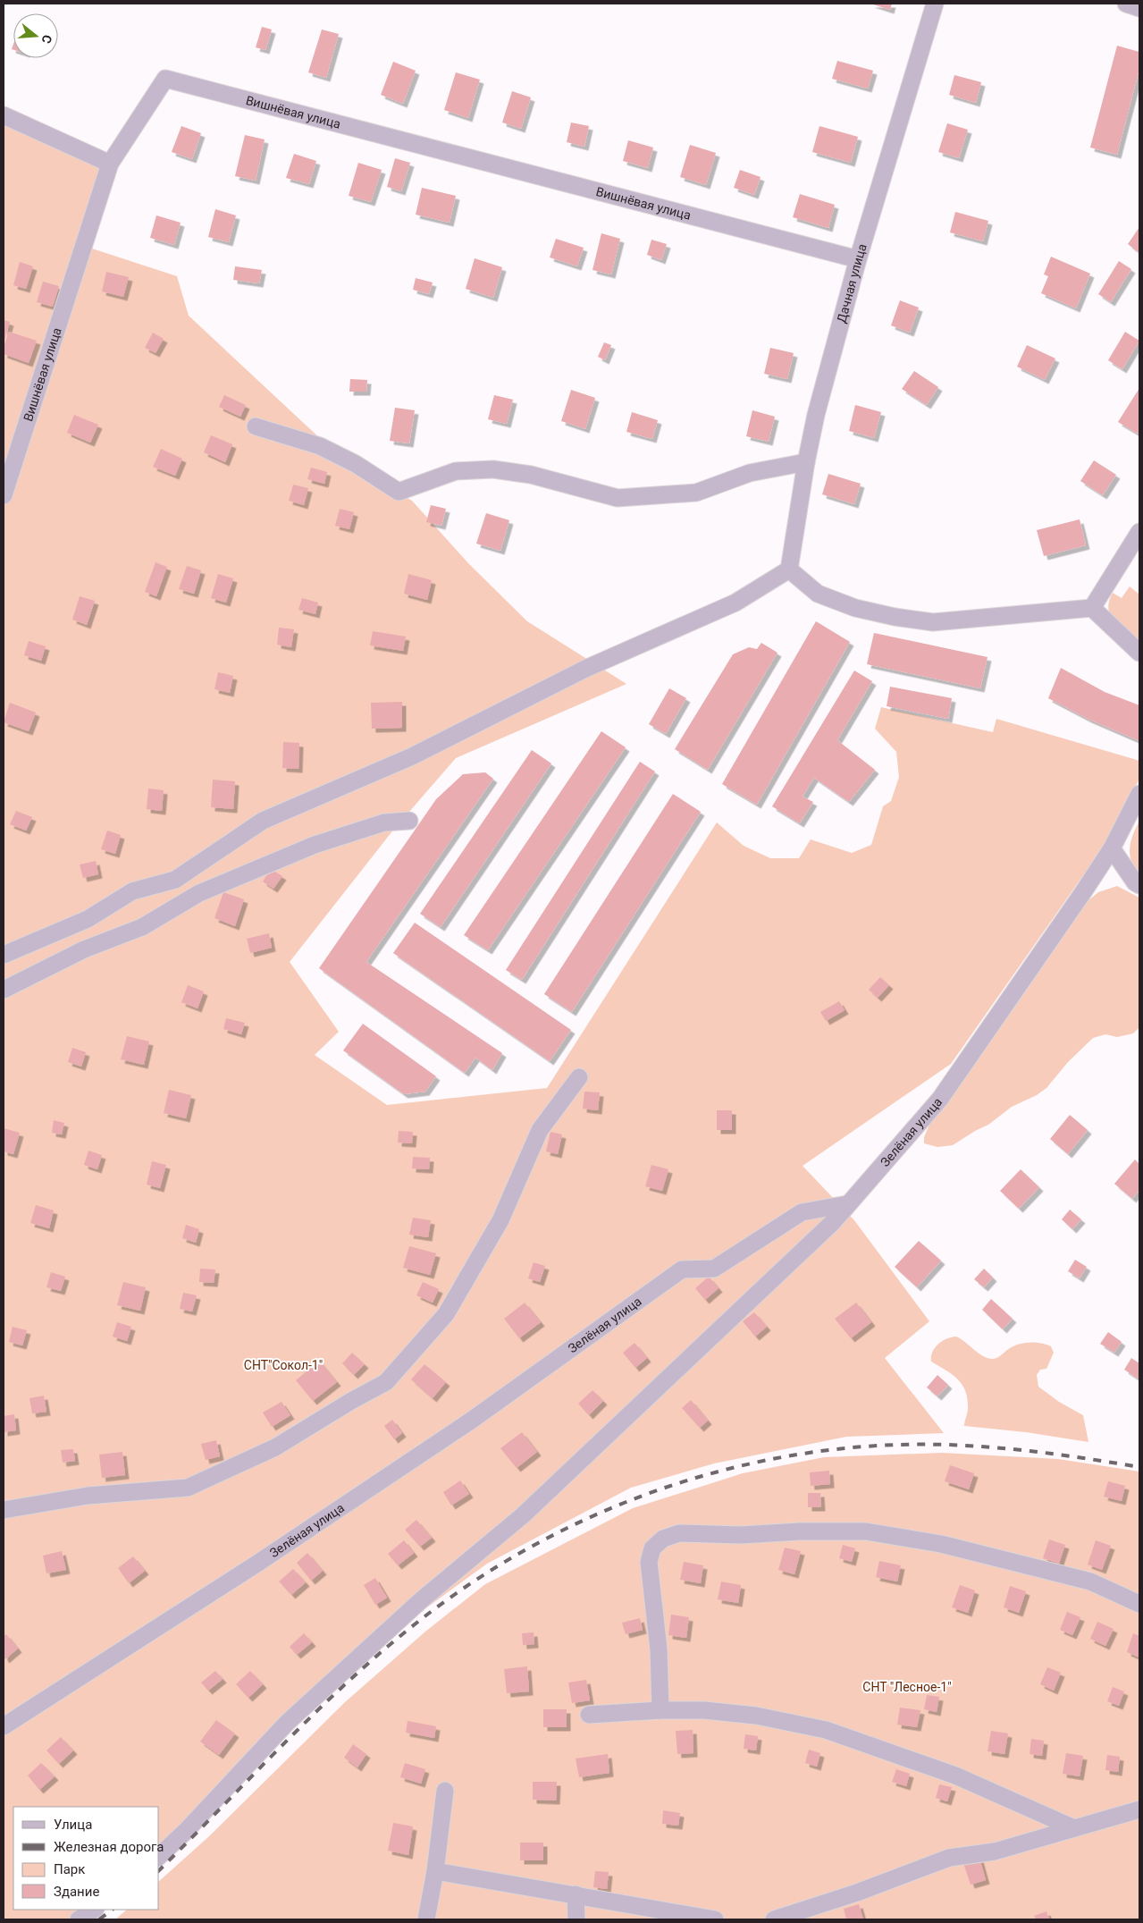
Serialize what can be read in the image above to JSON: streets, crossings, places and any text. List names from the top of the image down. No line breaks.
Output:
{"streets":{"street":["Вишнёвая улица","Дачная улица","Зелёная улица"]},"crossings":[["Вишнёвая улица","Дачная улица"]],"parks":["СНТ\"Сокол-1\"","СНТ \"Лесное-1\""],"legend":["Улица","Железная дорога","Парк","Здание"],"north":"right"}
